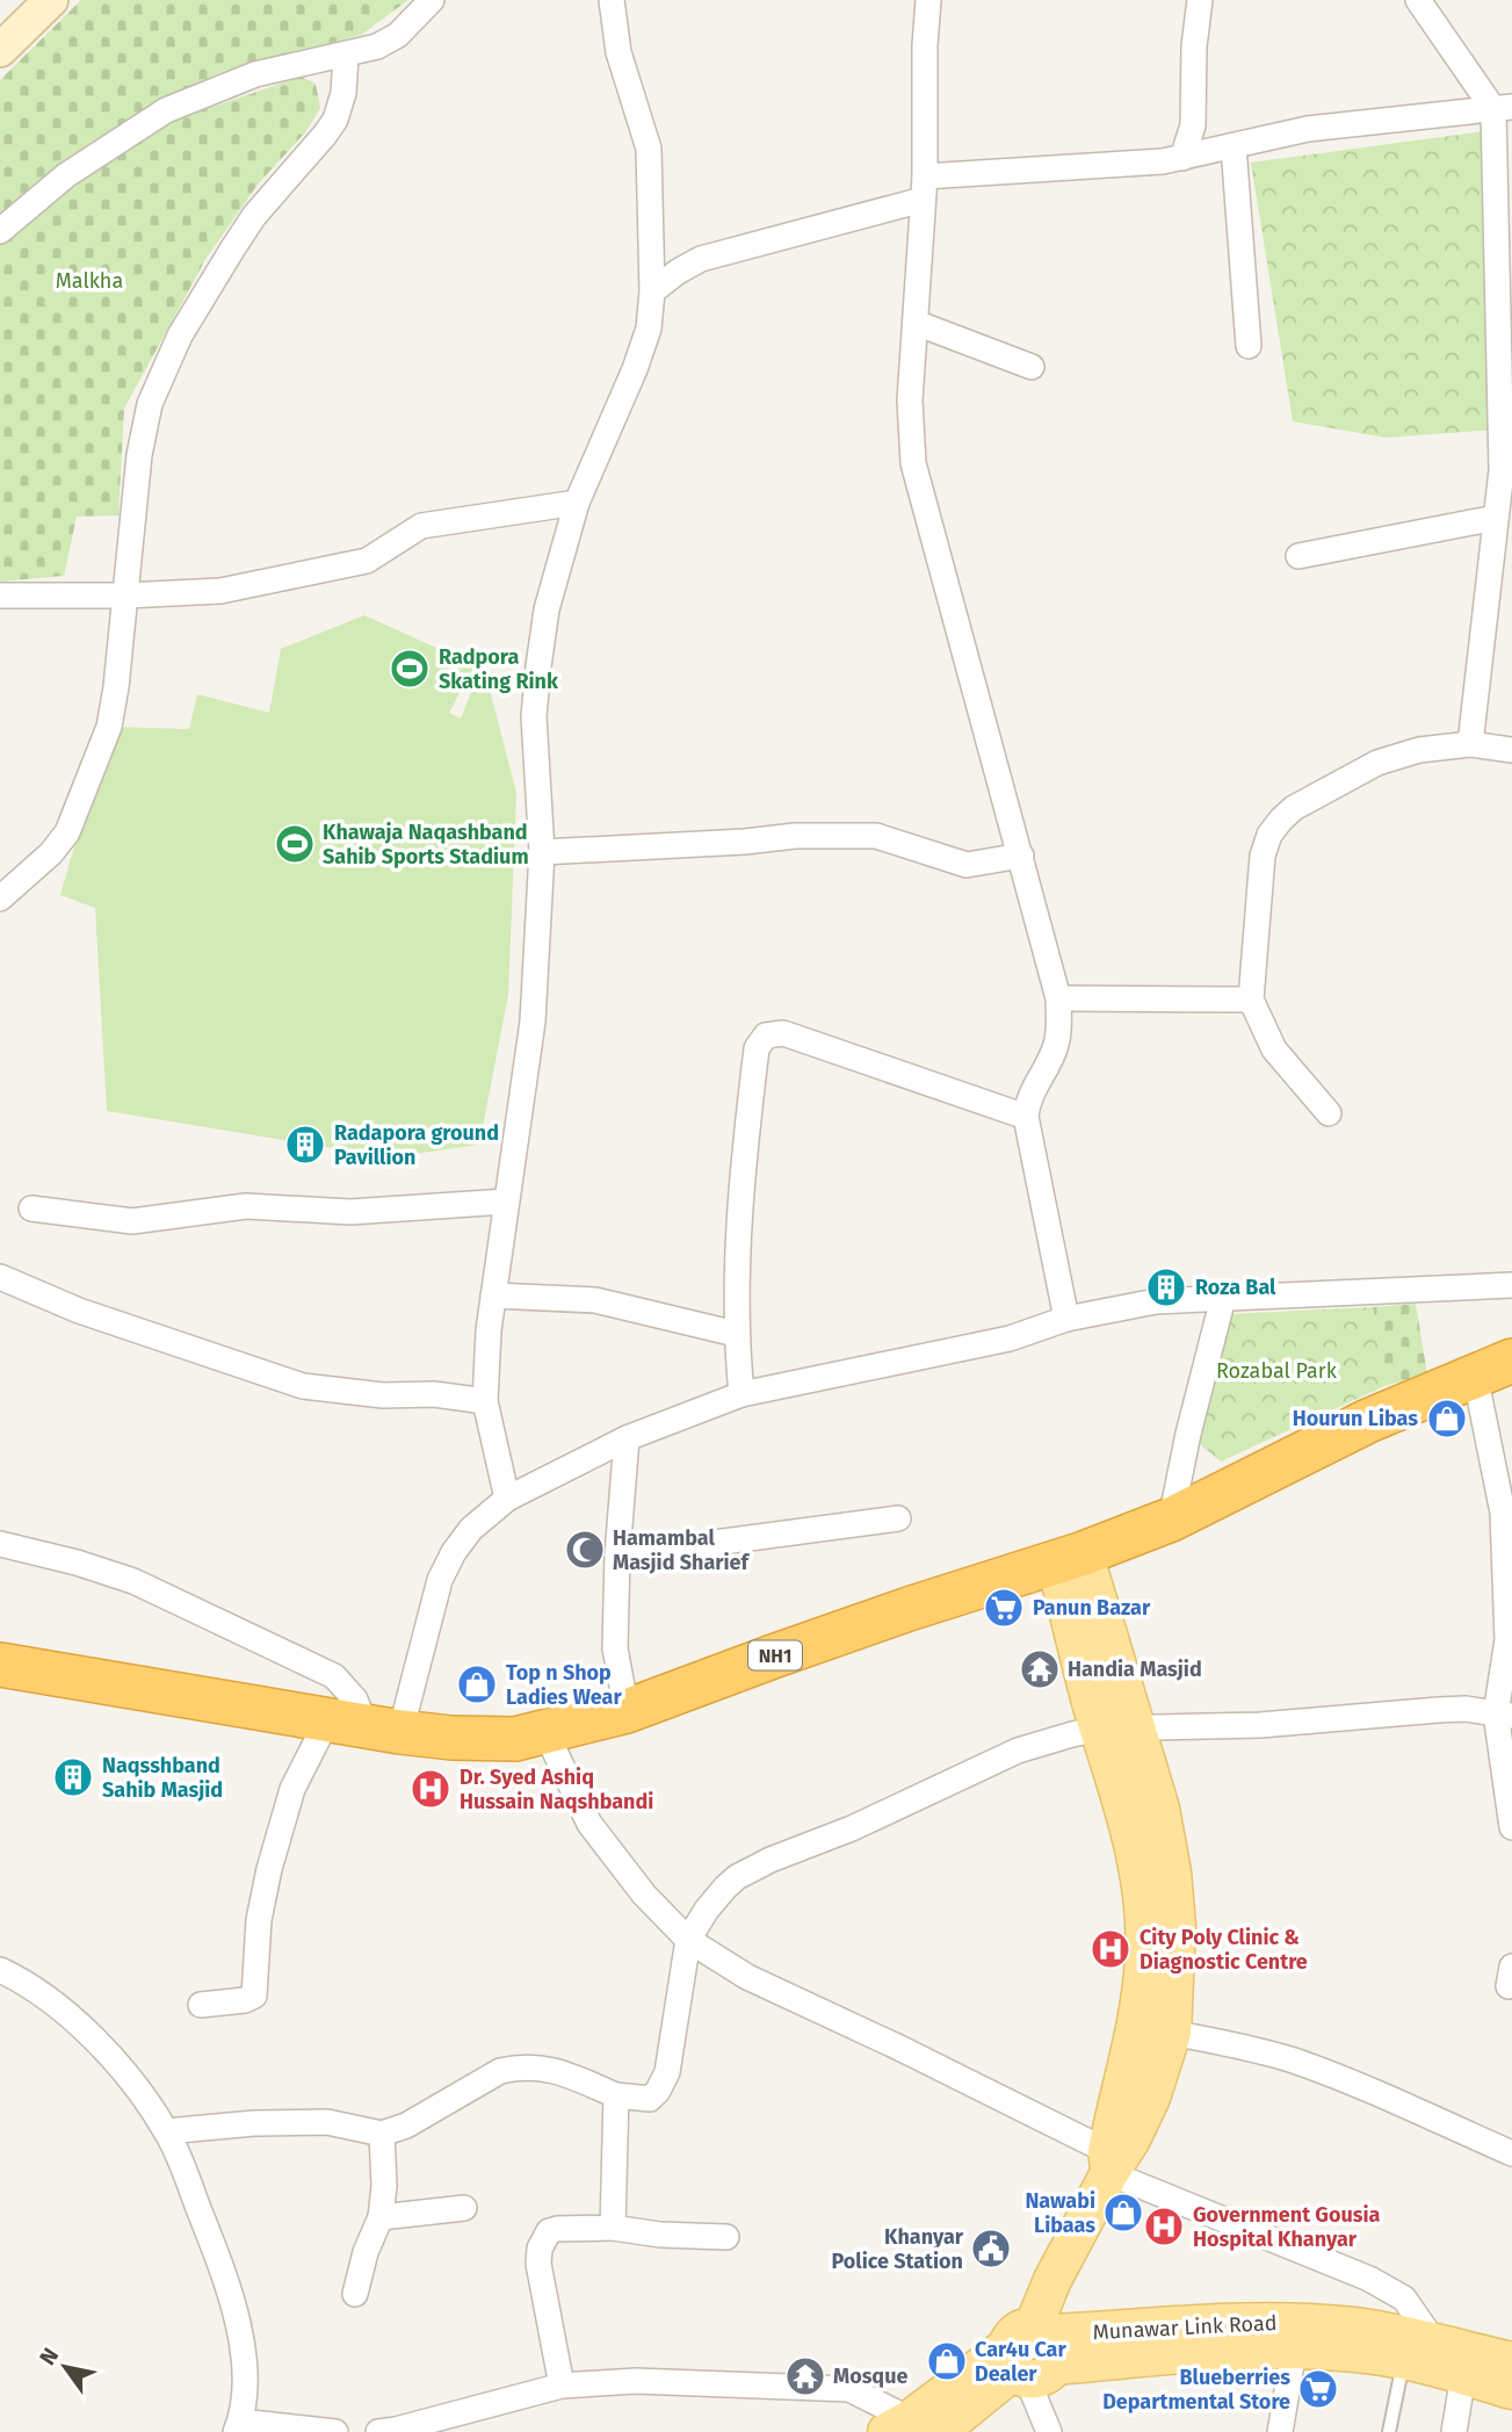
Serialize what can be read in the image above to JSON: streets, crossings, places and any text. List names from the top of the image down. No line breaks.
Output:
{"streets":{"highway":["NH1"],"main road":["Munawar Link Road"]},"parks":["Malkha","Rozabal Park"],"places":{"sports":["Radpora Skating Rink","Khawaja Naqashband Sahib Sports Stadium"],"building":["Radapora ground Pavillion","Roza Bal","Naqsshband Sahib Masjid"],"shop":["Hourun Libas","Top n Shop Ladies Wear","Nawabi Libaas","Car4u Car Dealer"],"mosque":["Hamambal Masjid Sharief"],"supermarket":["Panun Bazar","Blueberries Departmental Store"],"temple":["Handia Masjid","Mosque"],"hospital":["Dr. Syed Ashiq Hussain Naqshbandi","City Poly Clinic & Diagnostic Centre","Government Gousia Hospital Khanyar"],"public building":["Khanyar Police Station"]},"north":"top left"}
